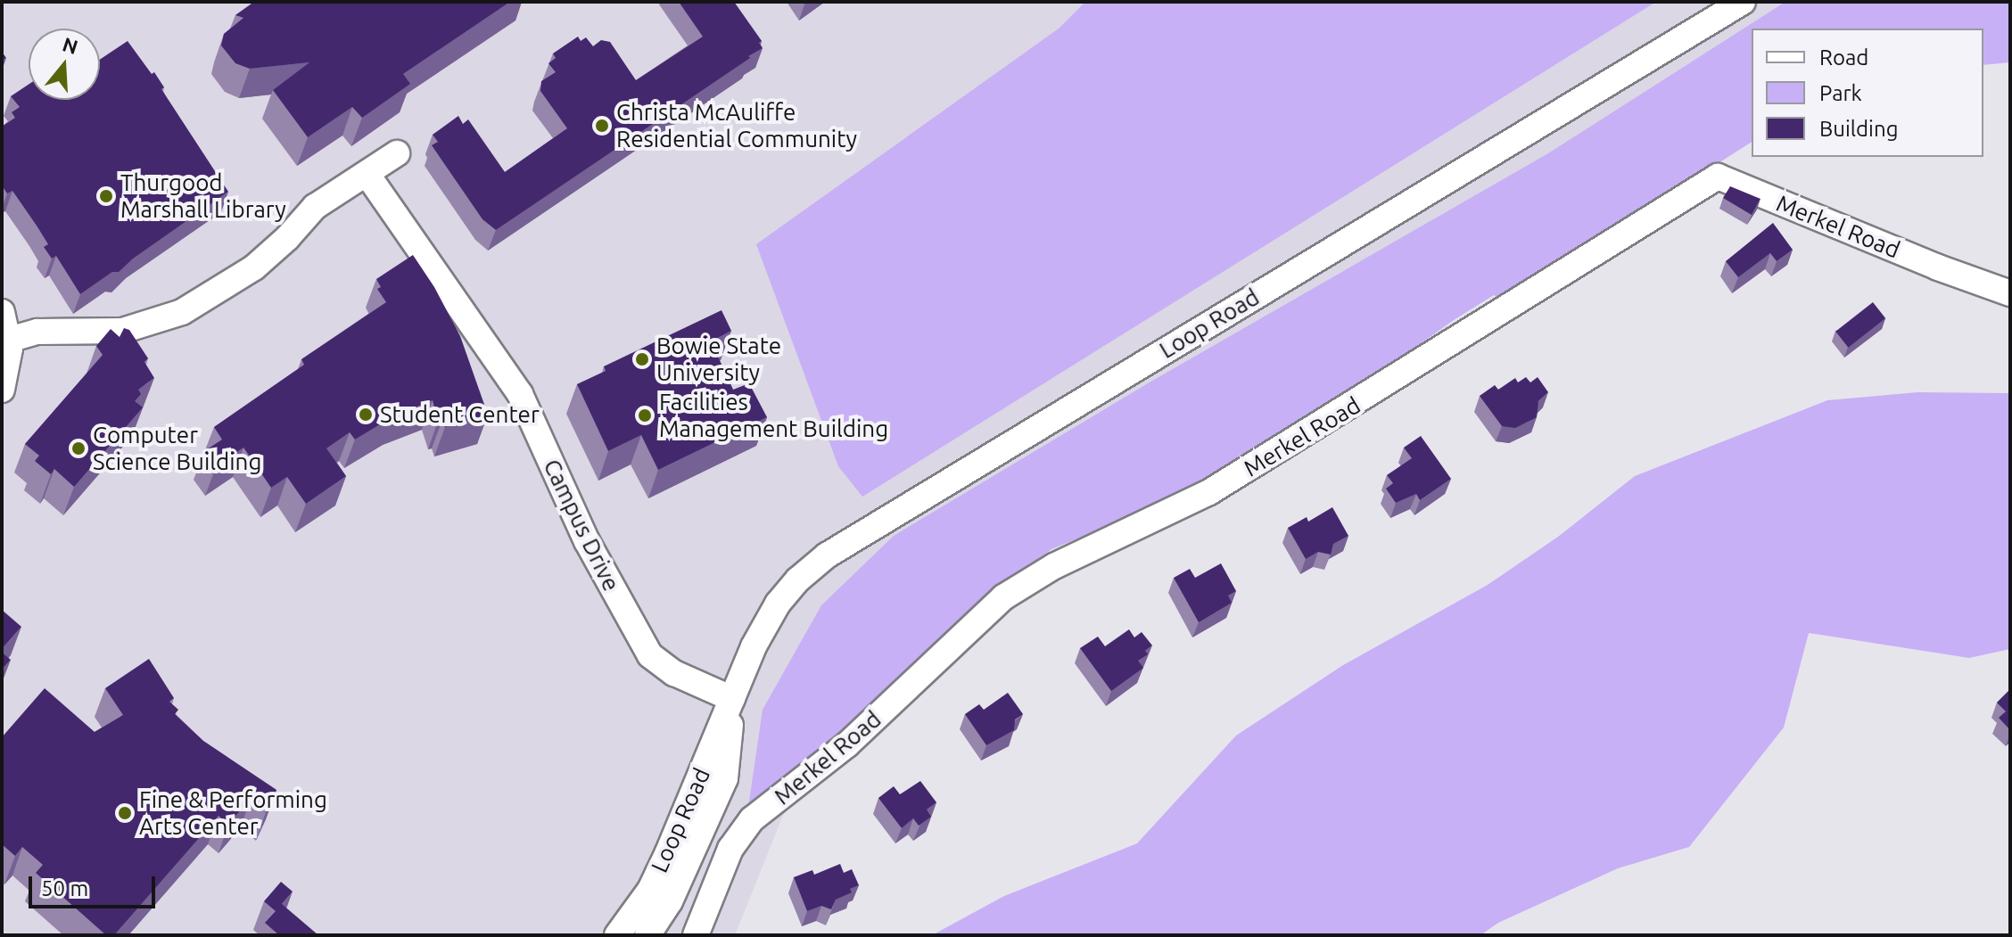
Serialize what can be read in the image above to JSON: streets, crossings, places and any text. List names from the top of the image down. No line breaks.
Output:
{"streets":{"street":["Merkel Road","Loop Road","Campus Drive"]},"crossings":[["Loop Road","Campus Drive"]],"places":["Christa McAuliffe Residential Community","Thurgood Marshall Library","Bowie State University","Student Center","Facilities Management Building","Computer Science Building","Fine & Performing Arts Center"],"legend":["Road","Park","Building"],"scale_bar":"50 m","north":"top"}
